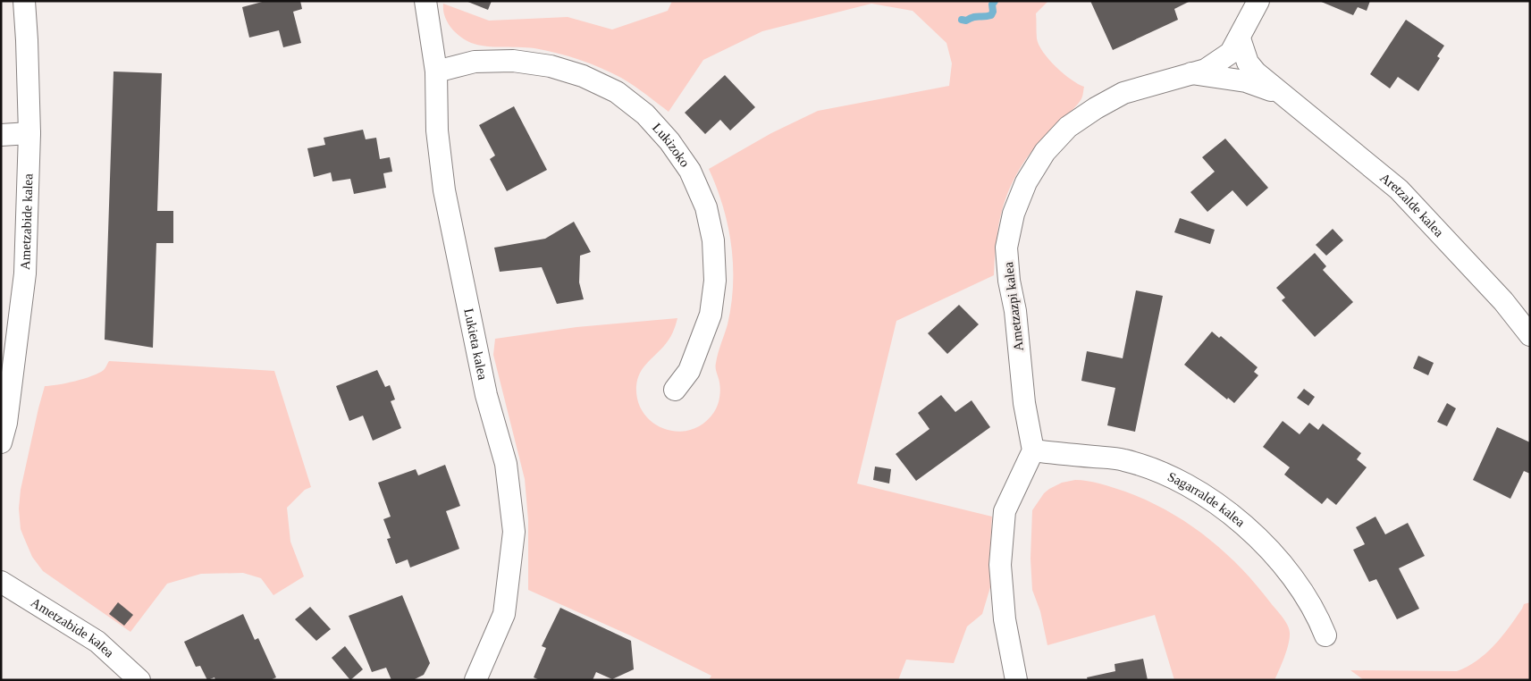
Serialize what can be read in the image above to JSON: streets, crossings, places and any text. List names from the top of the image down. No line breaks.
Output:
{"streets":{"street":["Lukizoko","Aretzalde kalea","Ametzabide kalea","Ametzazpi kalea","Lukieta kalea","Sagarralde kalea"]},"crossings":[["Lukizoko","Lukieta kalea"],["Aretzalde kalea","Ametzazpi kalea"],["Ametzazpi kalea","Sagarralde kalea"]]}
